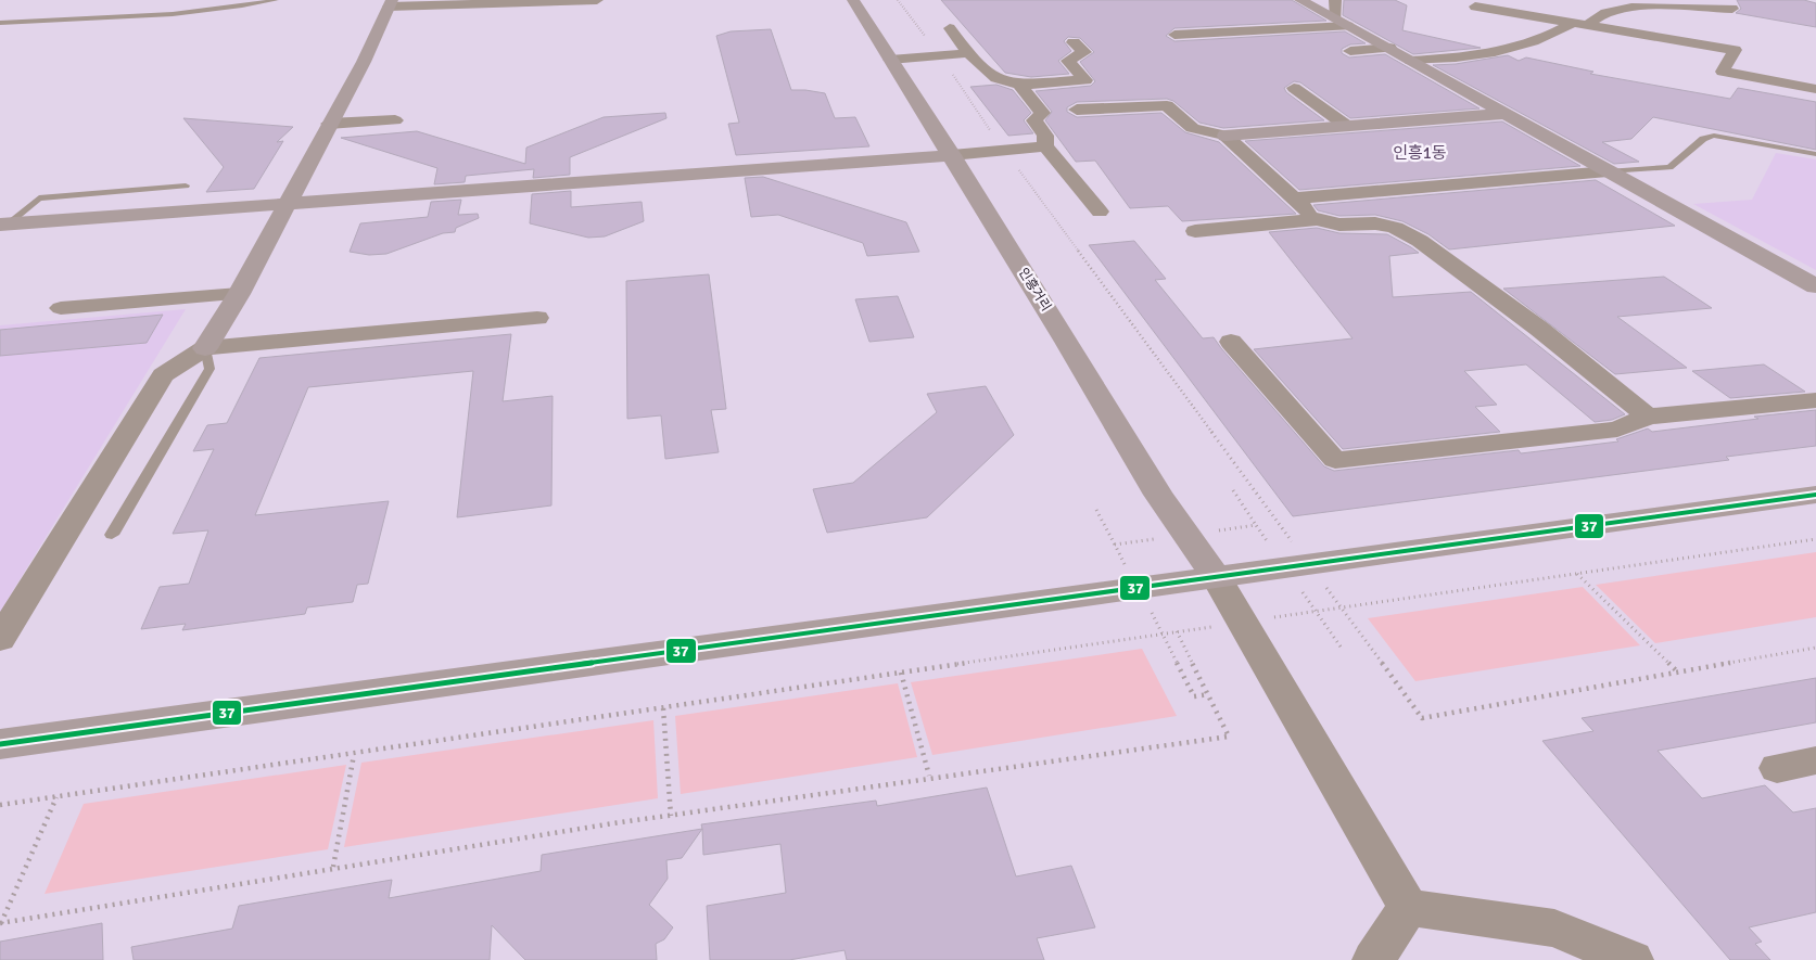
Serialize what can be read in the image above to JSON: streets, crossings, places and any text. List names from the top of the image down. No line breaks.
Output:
{"streets":{"street":["인흥거리"]},"districts":["인흥1동"],"lines":["transit line 37"]}
